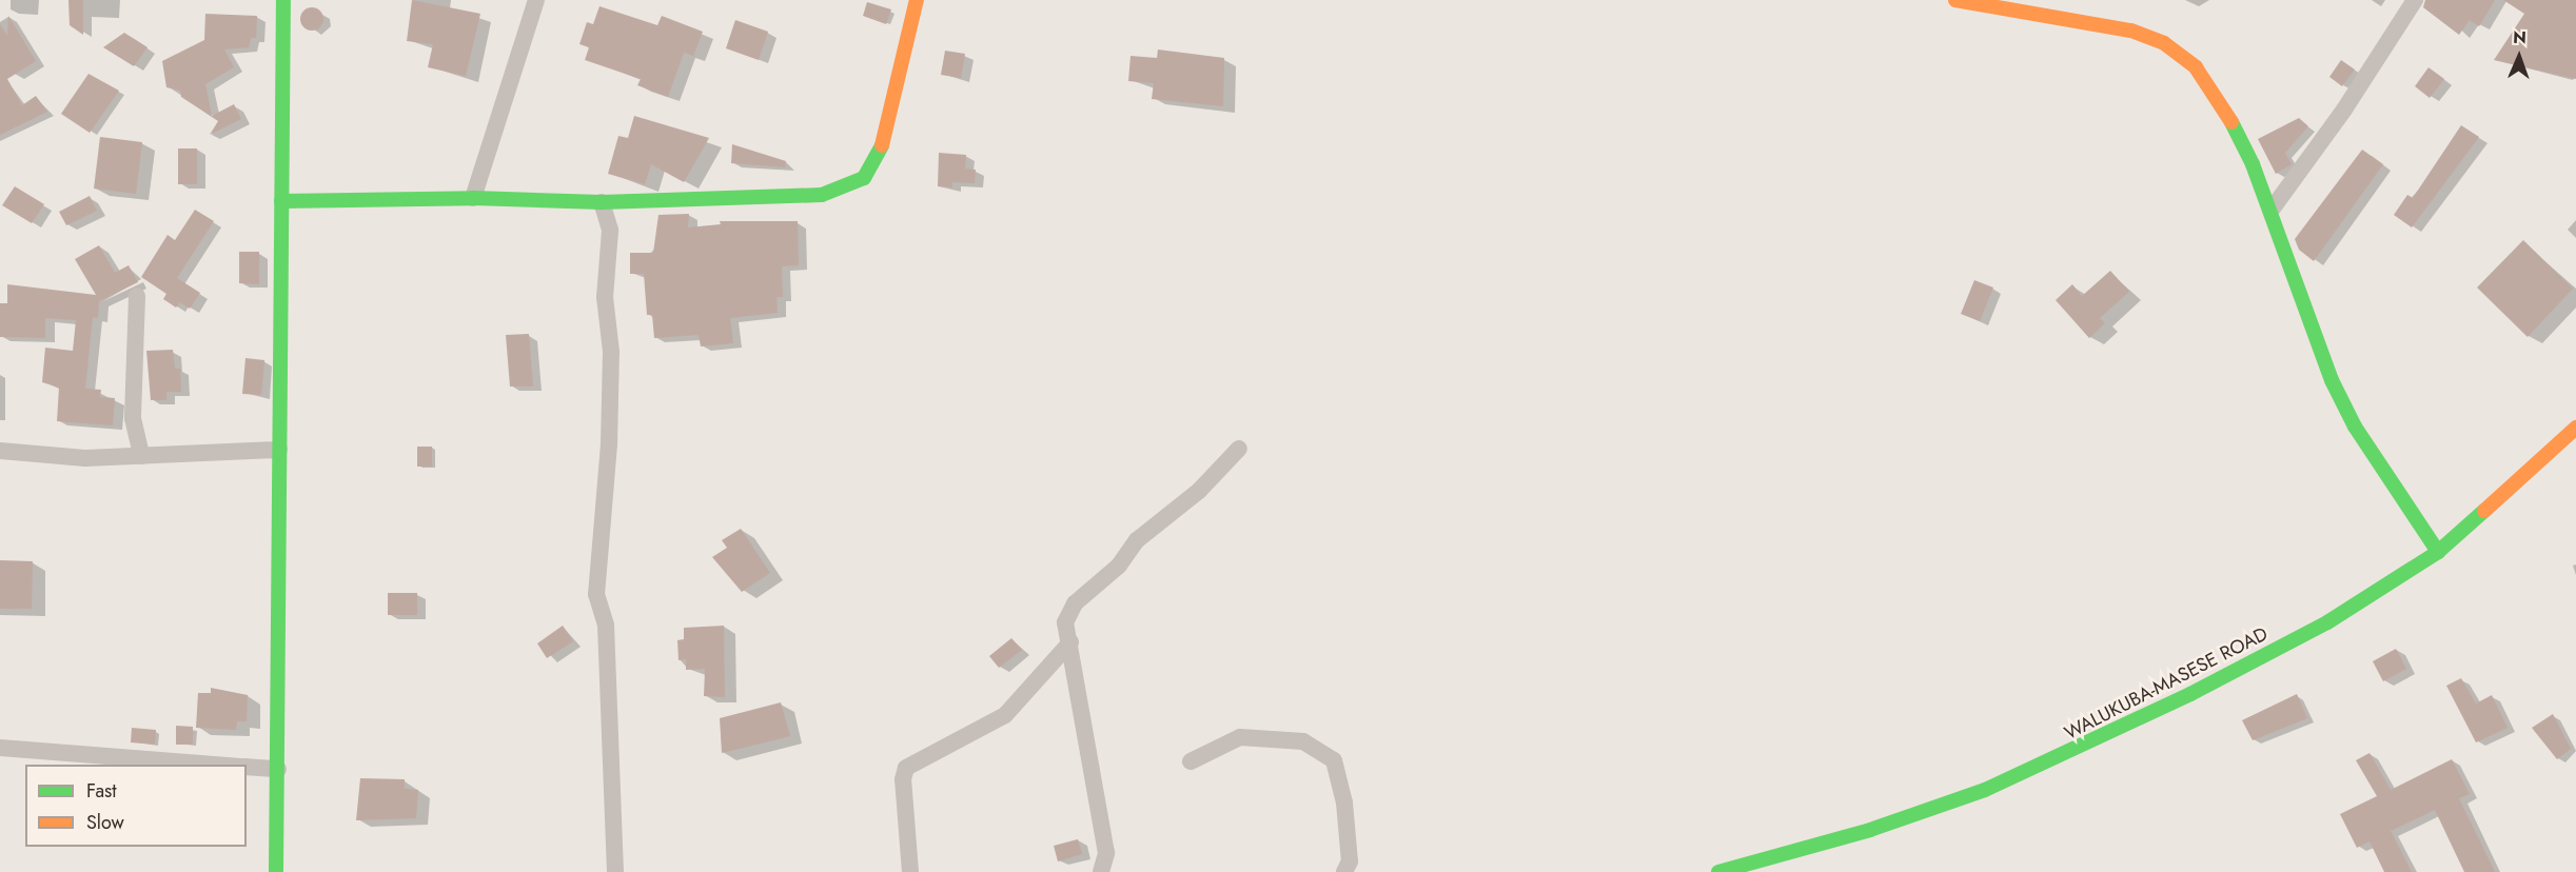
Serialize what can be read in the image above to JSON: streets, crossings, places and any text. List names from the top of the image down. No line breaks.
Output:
{"streets":{"street":["WALUKUBA-MASESE ROAD"]},"legend":["Fast","Slow"],"north":"top"}
